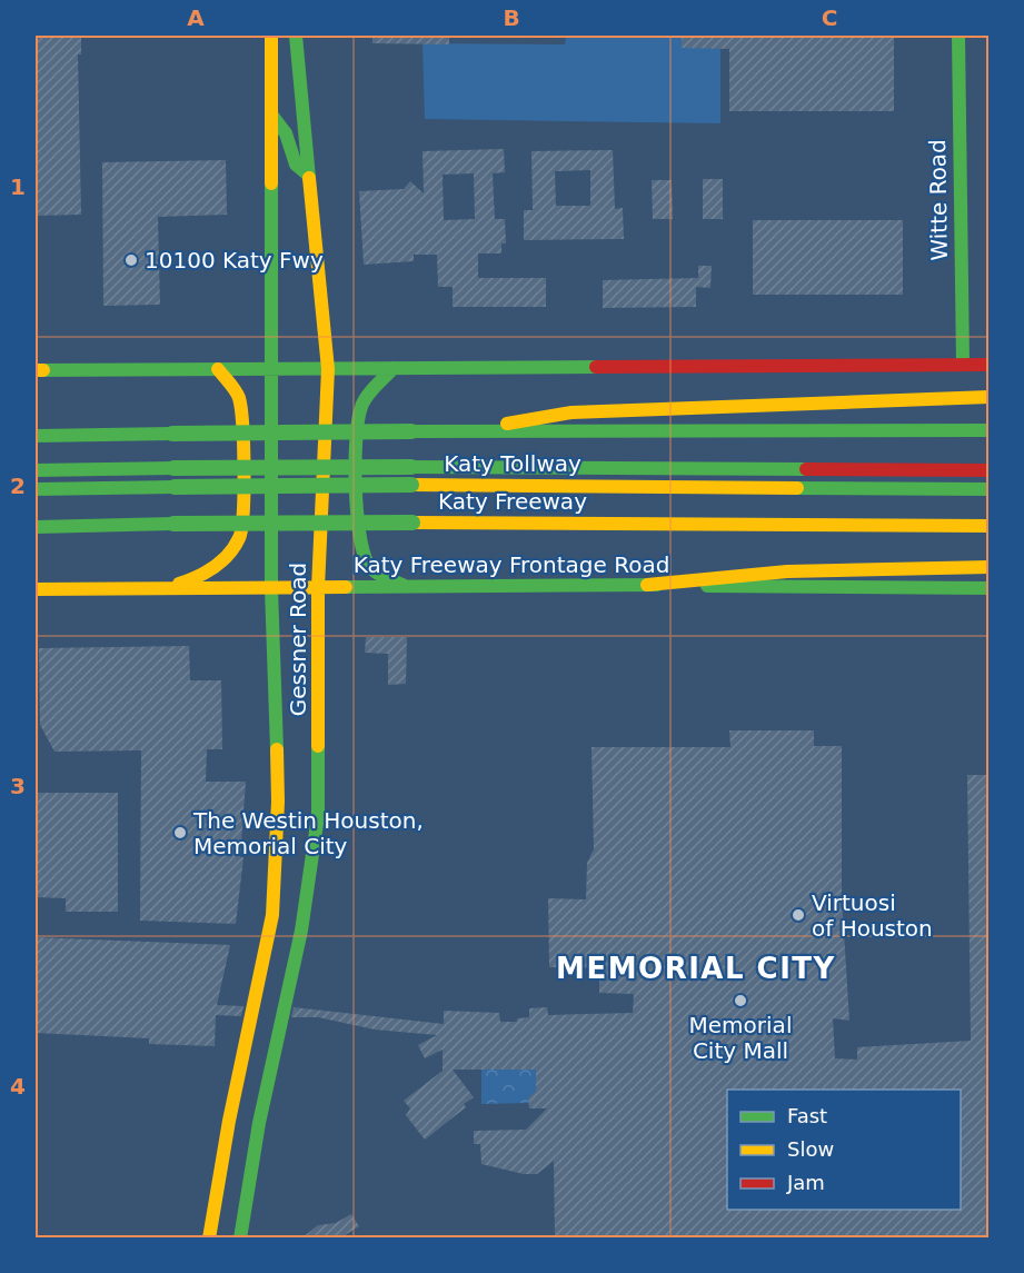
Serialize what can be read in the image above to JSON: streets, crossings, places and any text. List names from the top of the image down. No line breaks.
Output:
{"streets":{"main road":["Witte Road","Katy Tollway","Katy Freeway","Katy Freeway Frontage Road","Gessner Road"]},"crossings":[["Katy Freeway Frontage Road","Gessner Road"]],"districts":["MEMORIAL CITY"],"places":["10100 Katy Fwy","The Westin Houston, Memorial City","Virtuosi of Houston","Memorial City Mall"],"legend":["Fast","Slow","Jam"],"grid":{"columns":["A","B","C"],"rows":["1","2","3","4"]}}
